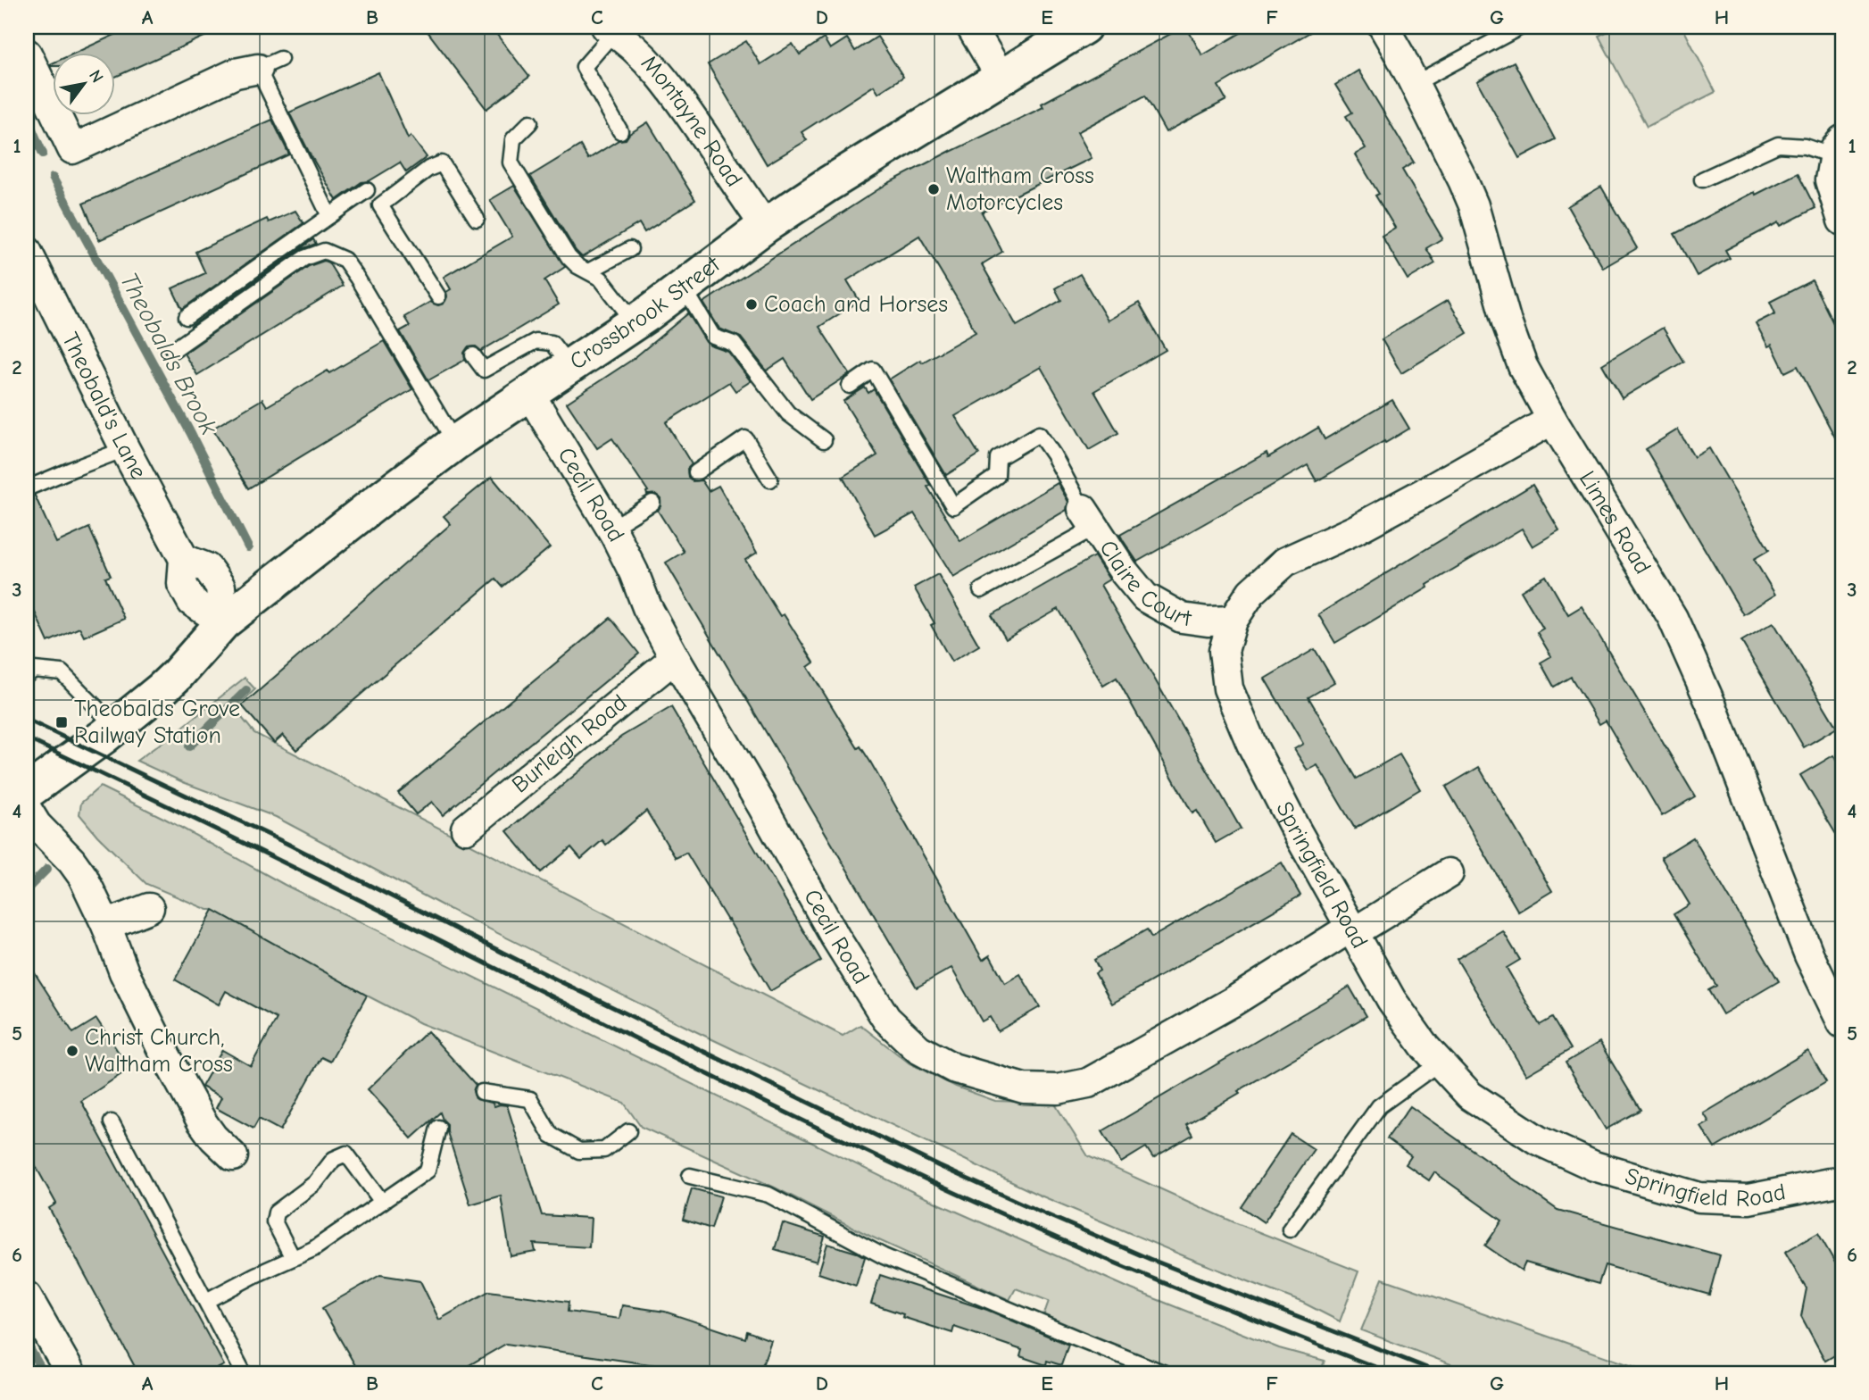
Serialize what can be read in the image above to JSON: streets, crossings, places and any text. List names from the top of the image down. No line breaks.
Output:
{"streets":{"main road":["Crossbrook Street"],"street":["Montayne Road","Theobald's Lane","Cecil Road","Limes Road","Claire Court","Burleigh Road","Springfield Road"]},"crossings":[["Montayne Road","Crossbrook Street"],["Crossbrook Street","Theobald's Lane"],["Crossbrook Street","Cecil Road"],["Cecil Road","Burleigh Road"],["Cecil Road","Springfield Road"],["Limes Road","Springfield Road"],["Claire Court","Springfield Road"]],"water":["Theobalds Brook"],"places":{"other":["Waltham Cross Motorcycles","Coach and Horses","Christ Church, Waltham Cross"],"transit":["Theobalds Grove Railway Station"]},"north":"top right","grid":{"columns":["A","B","C","D","E","F","G","H"],"rows":["1","2","3","4","5","6"]}}
